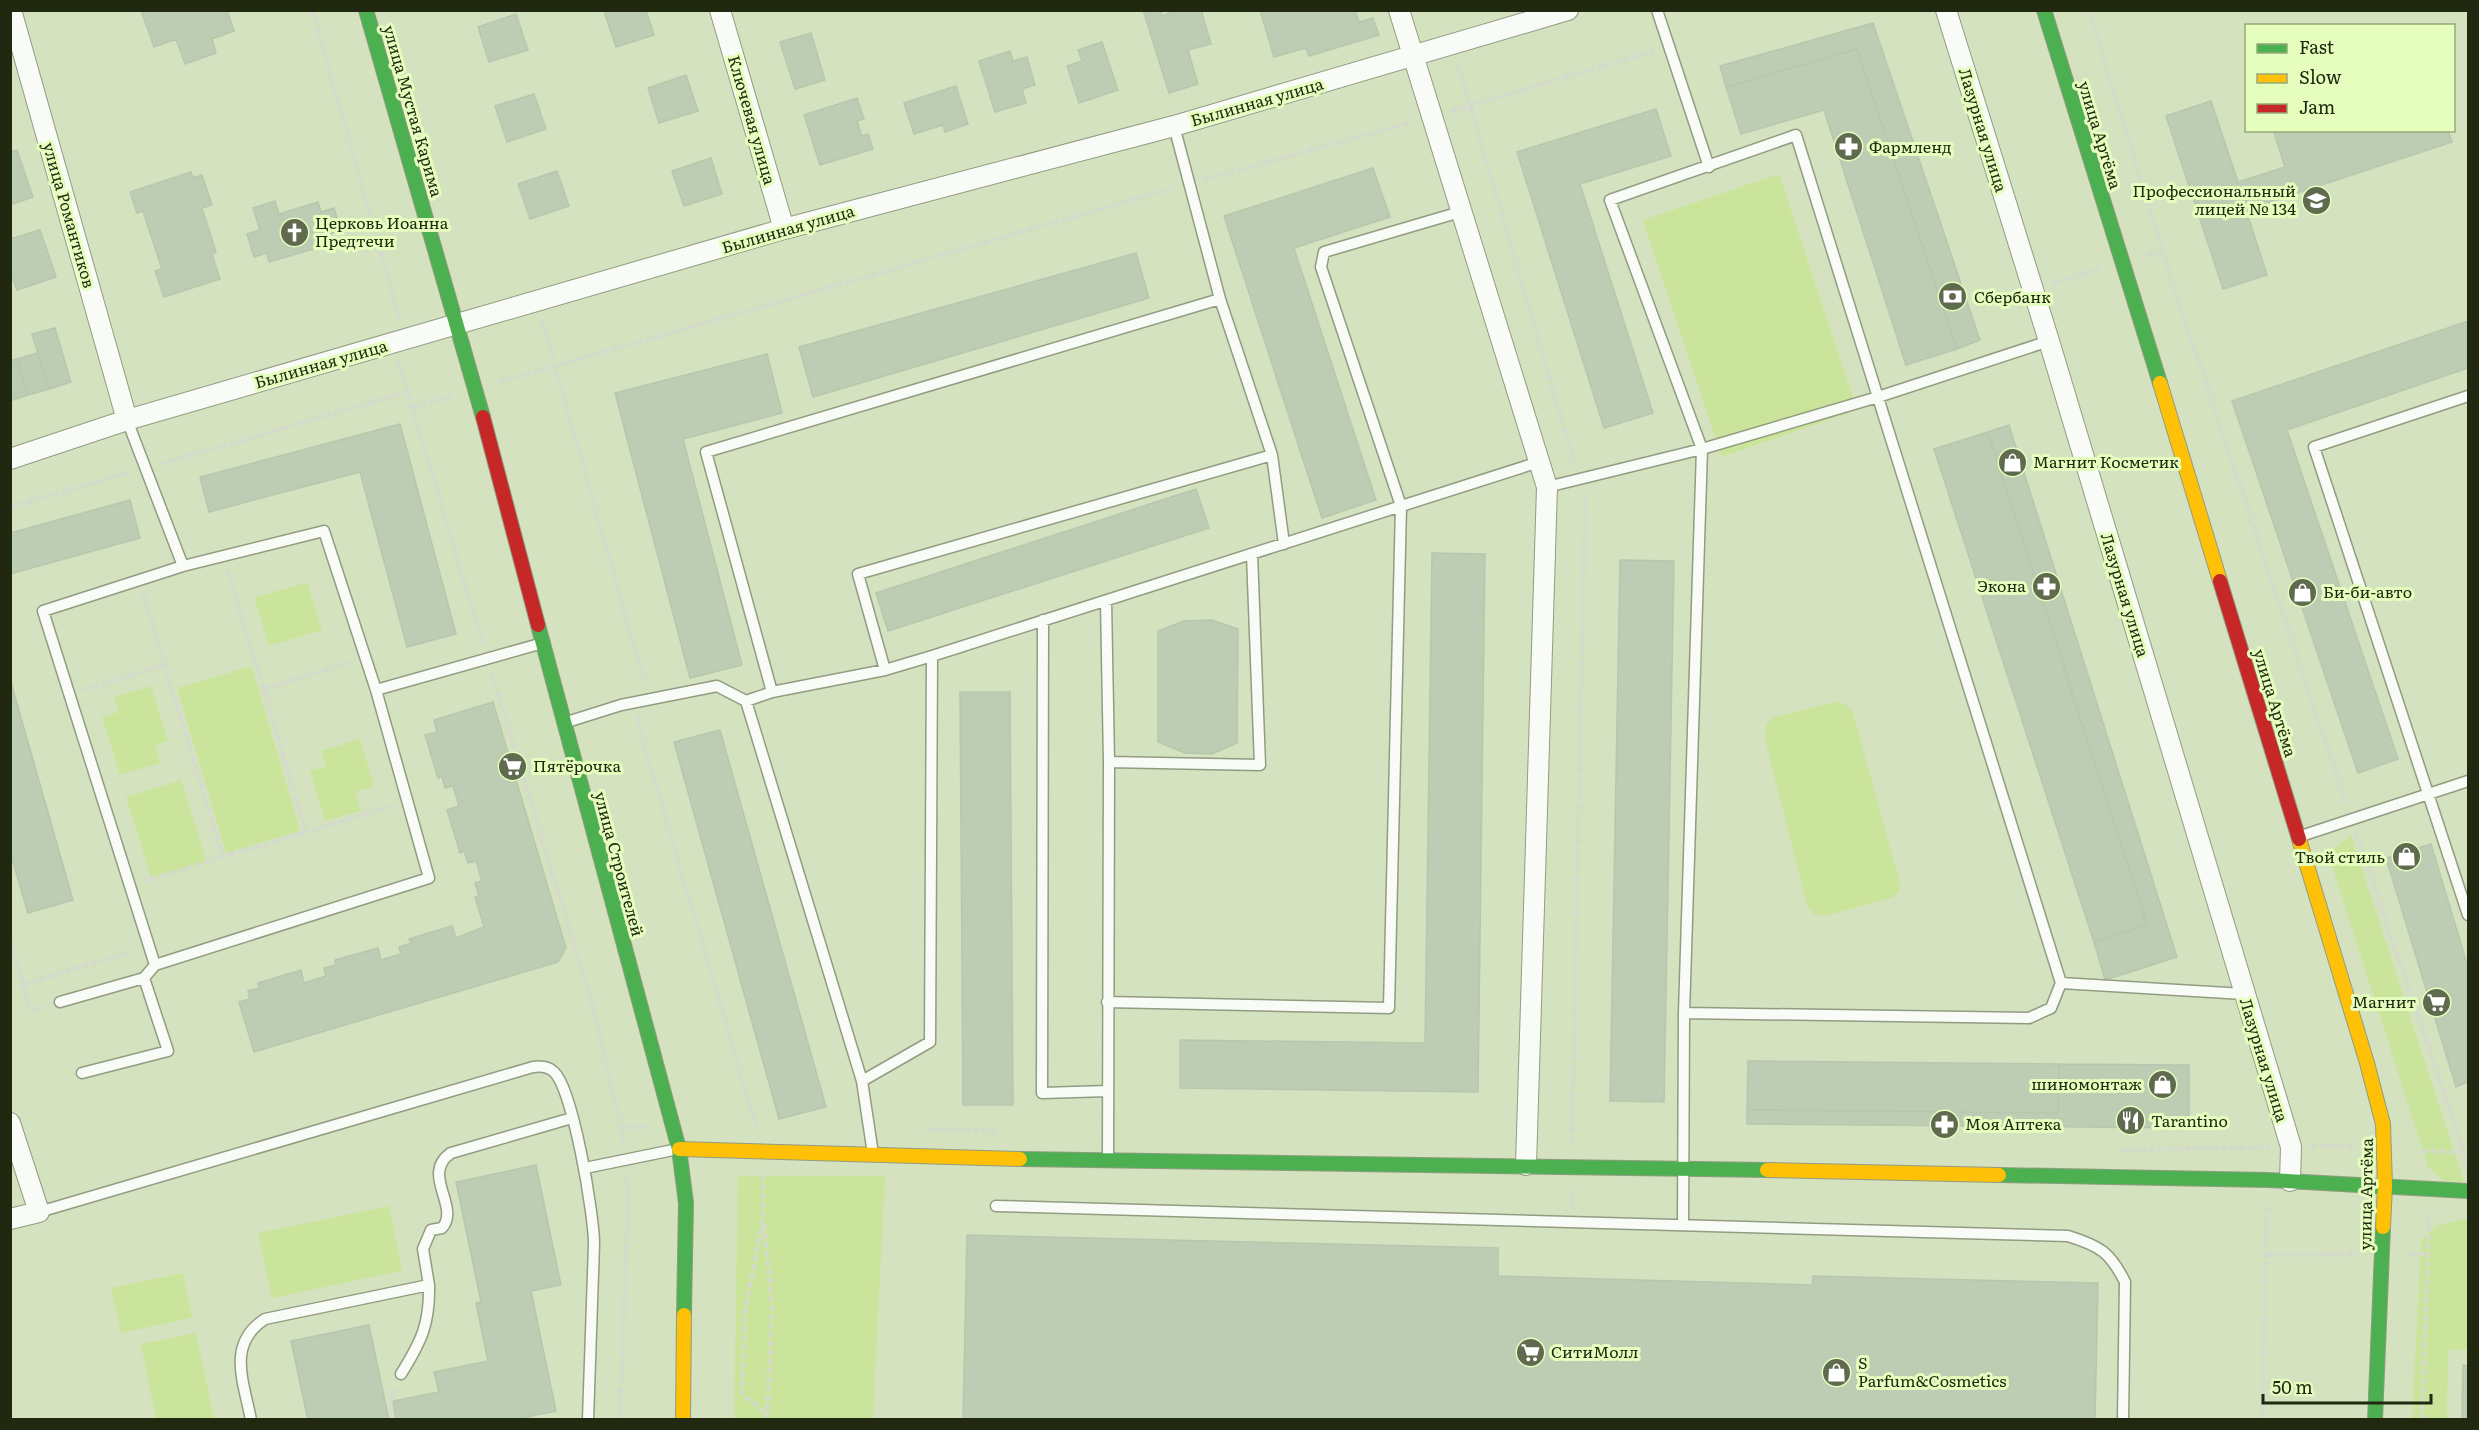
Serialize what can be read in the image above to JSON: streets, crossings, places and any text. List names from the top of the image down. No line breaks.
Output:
{"streets":{"street":["Былинная улица","улица Мустая Карима","Ключевая улица","Лазурная улица","улица Артёма","улица Романтиков","улица Строителей"]},"crossings":[["Былинная улица","улица Мустая Карима"],["Былинная улица","Ключевая улица"],["Былинная улица","улица Романтиков"],["Былинная улица","улица Строителей"],["улица Мустая Карима","улица Строителей"]],"places":{"pharmacy":["Фармленд","Экона","Моя Аптека"],"school or university":["Профессиональный лицей № 134"],"church":["Церковь Иоанна Предтечи"],"bank":["Сбербанк"],"shop":["Магнит Косметик","Би-би-авто","Твой стиль","шиномонтаж","S Parfum&Cosmetics"],"supermarket":["Пятёрочка","Магнит","СитиМолл"],"restaurant":["Tarantino"]},"legend":["Fast","Slow","Jam"],"scale_bar":"50 m"}
